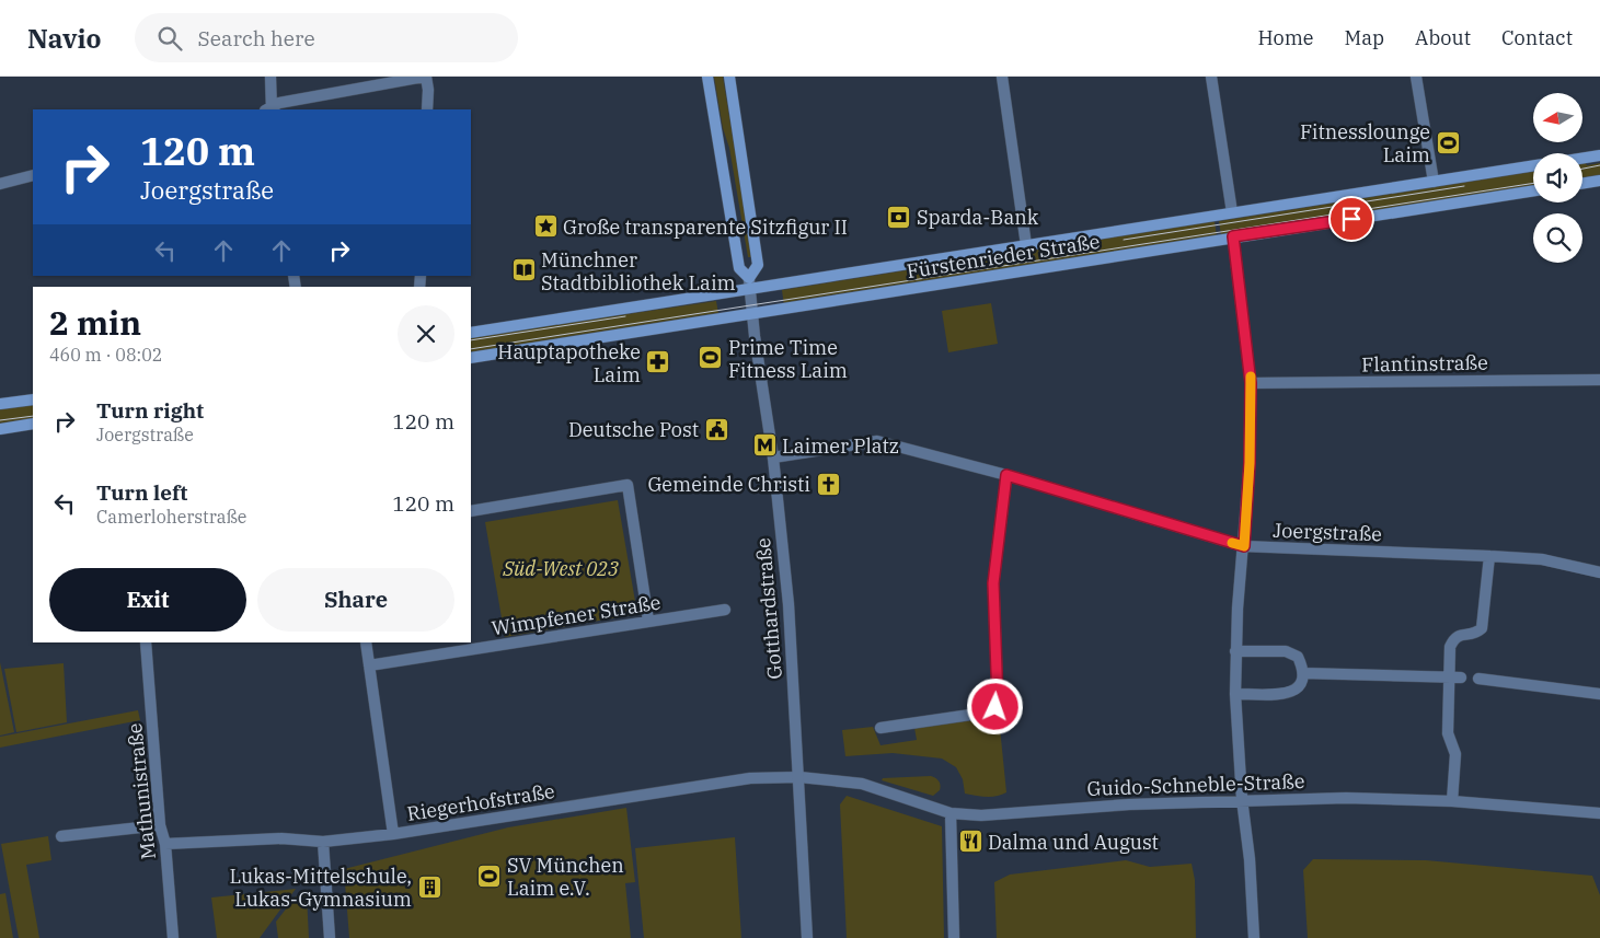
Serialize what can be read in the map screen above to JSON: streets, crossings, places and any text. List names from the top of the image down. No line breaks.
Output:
{"streets":{"main road":["Fürstenrieder Straße","Gotthardstraße"],"street":["Flantinstraße","Joergstraße","Wimpfener Straße","Guido-Schneble-Straße","Mathunistraße","Riegerhofstraße"]},"crossings":[["Fürstenrieder Straße","Gotthardstraße"],["Joergstraße","Gotthardstraße"],["Gotthardstraße","Guido-Schneble-Straße"],["Gotthardstraße","Riegerhofstraße"],["Guido-Schneble-Straße","Riegerhofstraße"],["Mathunistraße","Riegerhofstraße"]],"parks":["Süd-West 023"],"places":{"sports":["Fitnesslounge Laim","Prime Time Fitness Laim","SV München Laim e.V."],"bank":["Sparda-Bank"],"place":["Große transparente Sitzfigur II"],"library":["Münchner Stadtbibliothek Laim"],"pharmacy":["Hauptapotheke Laim"],"public building":["Deutsche Post"],"metro station":["Laimer Platz"],"church":["Gemeinde Christi"],"restaurant":["Dalma und August"],"building":["Lukas-Mittelschule, Lukas-Gymnasium"]},"north":"left","page":{"header":"Navio","search":"Search here","nav":["Home","Map","About","Contact"],"turn":["120 m","Joergstraße"],"heading":["2 min","460 m · 08:02"],"list":[{"name":"Turn right","note":"Joergstraße","value":"120 m"},{"name":"Turn left","note":"Camerloherstraße","value":"120 m"}],"buttons":["Exit","Share"]}}
